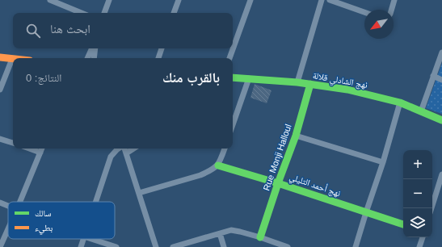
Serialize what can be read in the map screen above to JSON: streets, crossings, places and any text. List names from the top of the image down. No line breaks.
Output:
{"streets":{"street":["نهج الشادلي قلالة","Rue Monji Halloul","نهج أحمد التليلي"]},"crossings":[["نهج الشادلي قلالة","Rue Monji Halloul"],["Rue Monji Halloul","نهج أحمد التليلي"]],"legend":["سالك","بطيء"],"north":"bottom left","page":{"search":"ابحث هنا","heading":["بالقرب منك","النتائج: 0"],"map_buttons":["+","−"]}}
